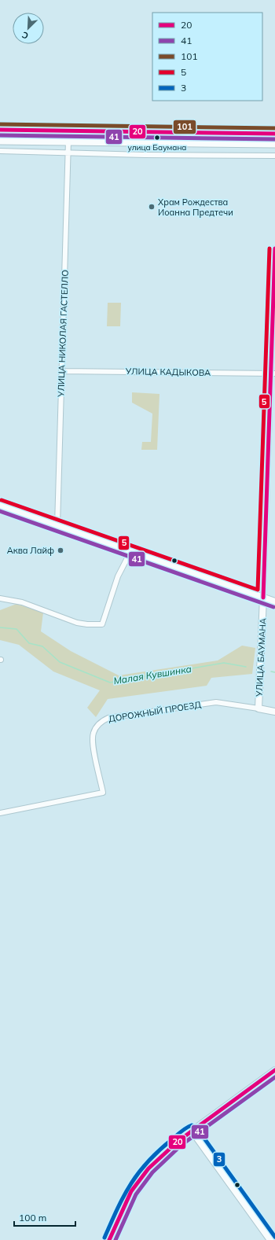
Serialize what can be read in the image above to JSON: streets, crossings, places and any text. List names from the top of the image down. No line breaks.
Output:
{"streets":{"main road":["УЛИЦА БАУМАНА","ДОРОЖНЫЙ ПРОЕЗД"],"street":["УЛИЦА НИКОЛАЯ ГАСТЕЛЛО","УЛИЦА КАДЫКОВА"]},"crossings":[["УЛИЦА НИКОЛАЯ ГАСТЕЛЛО","УЛИЦА КАДЫКОВА"],["УЛИЦА КАДЫКОВА","УЛИЦА БАУМАНА"],["УЛИЦА БАУМАНА","ДОРОЖНЫЙ ПРОЕЗД"]],"water":["Малая Кувшинка"],"places":["улица Баумана","Храм Рождества Иоанна Предтечи","Аква Лайф"],"lines":["transit line 101","transit line 20","transit line 41","transit line 5","transit line 3"],"legend":["20","41","101","5","3"],"scale_bar":"100 m","north":"bottom left"}
